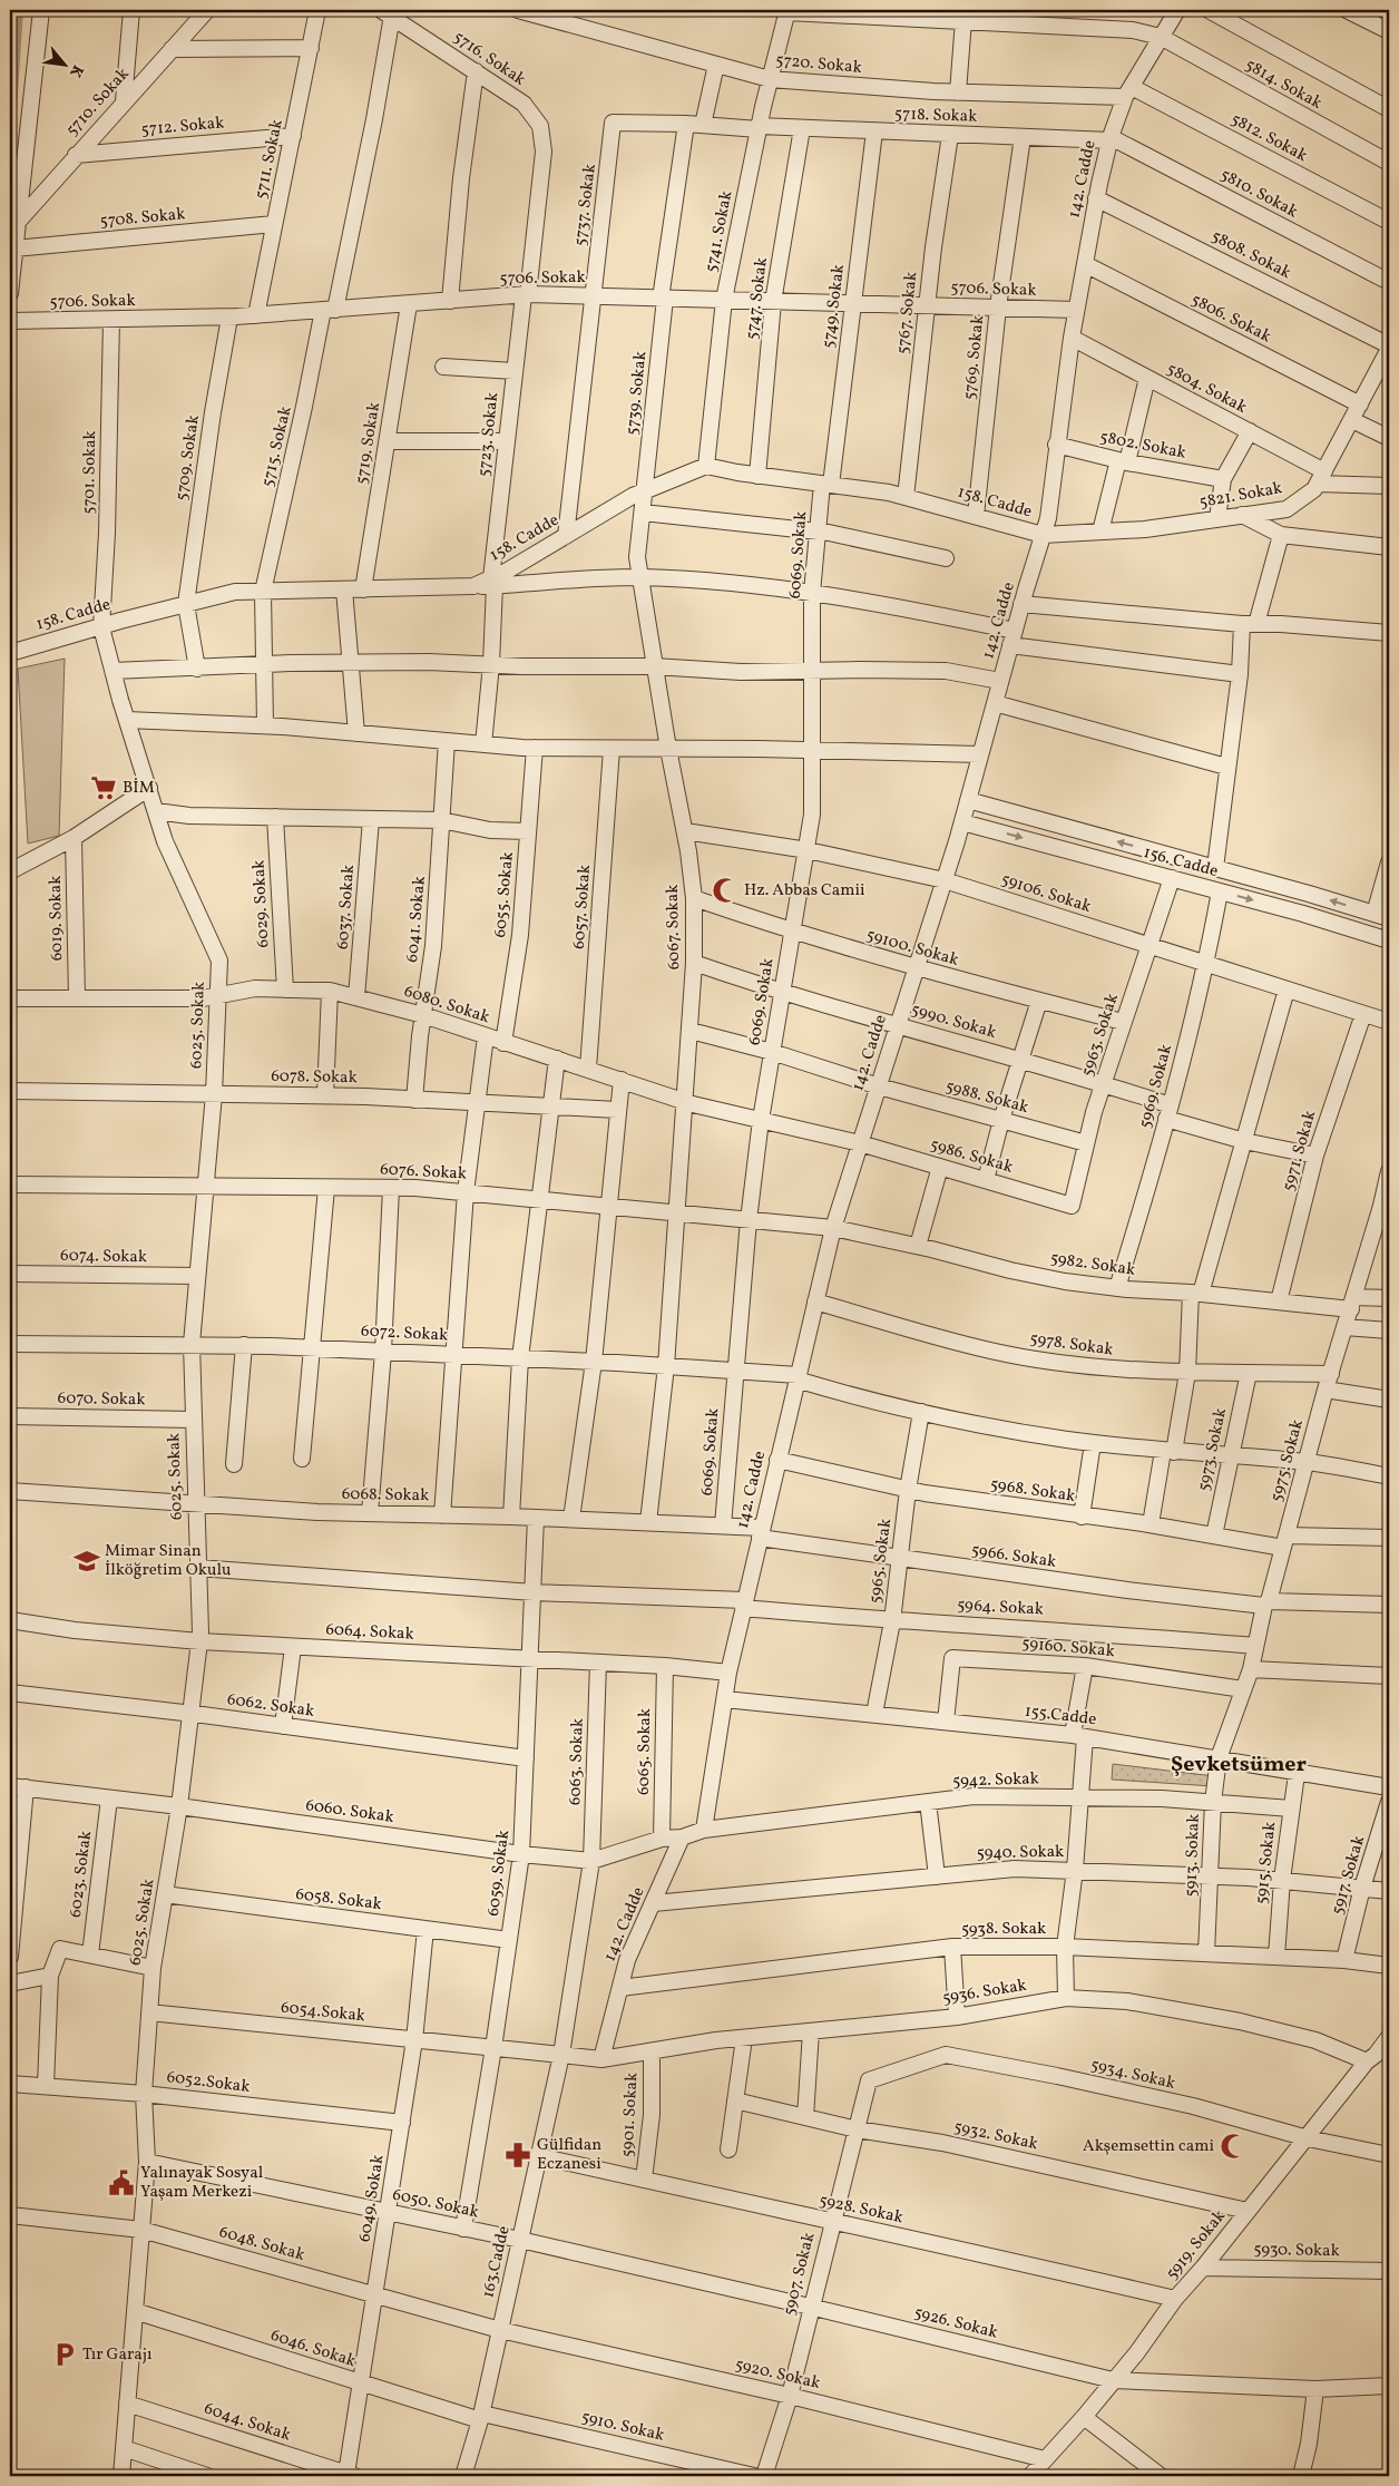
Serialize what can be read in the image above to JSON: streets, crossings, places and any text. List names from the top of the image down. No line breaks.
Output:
{"streets":{"street":["5716. Sokak","5720. Sokak","5814. Sokak","5710. Sokak","5718. Sokak","5712. Sokak","5812. Sokak","5711. Sokak","142. Cadde","5810. Sokak","5737. Sokak","5708. Sokak","5741. Sokak","5808. Sokak","5706. Sokak","5747. Sokak","5749. Sokak","5767. Sokak","5806. Sokak","5769. Sokak","5804. Sokak","5739. Sokak","5723. Sokak","5719. Sokak","5802. Sokak","5715. Sokak","5709. Sokak","5701. Sokak","5821. Sokak","158. Cadde","6069. Sokak","156. Cadde","59106. Sokak","6055. Sokak","6029. Sokak","6037. Sokak","6057. Sokak","6019. Sokak","6041. Sokak","6067. Sokak","59100. Sokak","6080. Sokak","5990. Sokak","6025. Sokak","5963. Sokak","6078. Sokak","5969. Sokak","5988. Sokak","5971. Sokak","5986. Sokak","6076. Sokak","6074. Sokak","5982. Sokak","6072. Sokak","5978. Sokak","6070. Sokak","5973. Sokak","5975. Sokak","5968. Sokak","6068. Sokak","5966. Sokak","5965. Sokak","5964. Sokak","6064. Sokak","59160. Sokak","6062. Sokak","155.Cadde","6065. Sokak","6063. Sokak","5942. Sokak","6060. Sokak","5940. Sokak","5913. Sokak","5915. Sokak","6059. Sokak","6023. Sokak","5917. Sokak","6058. Sokak","5938. Sokak","5936. Sokak","6054.Sokak","5934. Sokak","6052.Sokak","5901. Sokak","5932. Sokak","6049. Sokak","6050. Sokak","5928. Sokak","6048. Sokak","5919. Sokak","5930. Sokak","163.Cadde","5907. Sokak","5926. Sokak","6046. Sokak","5920. Sokak","6044. Sokak","5910. Sokak"]},"crossings":[["5716. Sokak","5706. Sokak"],["5716. Sokak","5723. Sokak"],["5716. Sokak","5715. Sokak"],["5720. Sokak","5812. Sokak"],["5720. Sokak","142. Cadde"],["5720. Sokak","5741. Sokak"],["5814. Sokak","142. Cadde"],["5814. Sokak","5741. Sokak"],["5710. Sokak","5712. Sokak"],["5718. Sokak","142. Cadde"],["5718. Sokak","5810. Sokak"],["5718. Sokak","5737. Sokak"],["5718. Sokak","5741. Sokak"],["5718. Sokak","5747. Sokak"],["5718. Sokak","5749. Sokak"],["5718. Sokak","5767. Sokak"],["5718. Sokak","5769. Sokak"],["5712. Sokak","5711. Sokak"],["5812. Sokak","142. Cadde"],["5711. Sokak","5708. Sokak"],["5711. Sokak","5706. Sokak"],["142. Cadde","5810. Sokak"],["142. Cadde","5808. Sokak"],["142. Cadde","5706. Sokak"],["142. Cadde","5806. Sokak"],["142. Cadde","5804. Sokak"],["142. Cadde","5802. Sokak"],["142. Cadde","5821. Sokak"],["142. Cadde","158. Cadde"],["142. Cadde","156. Cadde"],["142. Cadde","59106. Sokak"],["142. Cadde","59100. Sokak"],["142. Cadde","6080. Sokak"],["142. Cadde","5990. Sokak"],["142. Cadde","5988. Sokak"],["142. Cadde","5986. Sokak"],["142. Cadde","6076. Sokak"],["142. Cadde","5982. Sokak"],["142. Cadde","6072. Sokak"],["142. Cadde","5978. Sokak"],["142. Cadde","5968. Sokak"],["142. Cadde","6068. Sokak"],["142. Cadde","5966. Sokak"],["142. Cadde","5964. Sokak"],["142. Cadde","6064. Sokak"],["142. Cadde","155.Cadde"],["142. Cadde","5942. Sokak"],["142. Cadde","6060. Sokak"],["142. Cadde","5940. Sokak"],["142. Cadde","5938. Sokak"],["142. Cadde","5936. Sokak"],["5737. Sokak","5741. Sokak"],["5737. Sokak","5706. Sokak"],["5737. Sokak","5739. Sokak"],["5737. Sokak","158. Cadde"],["5741. Sokak","5706. Sokak"],["5741. Sokak","158. Cadde"],["5808. Sokak","5821. Sokak"],["5706. Sokak","5747. Sokak"],["5706. Sokak","5749. Sokak"],["5706. Sokak","5767. Sokak"],["5706. Sokak","5769. Sokak"],["5706. Sokak","5739. Sokak"],["5706. Sokak","5723. Sokak"],["5706. Sokak","5719. Sokak"],["5706. Sokak","5715. Sokak"],["5706. Sokak","5709. Sokak"],["5706. Sokak","5701. Sokak"],["5747. Sokak","158. Cadde"],["5749. Sokak","158. Cadde"],["5749. Sokak","6069. Sokak"],["5767. Sokak","158. Cadde"],["5806. Sokak","5821. Sokak"],["5769. Sokak","158. Cadde"],["5804. Sokak","5821. Sokak"],["5739. Sokak","158. Cadde"],["5739. Sokak","6067. Sokak"],["5723. Sokak","158. Cadde"],["5719. Sokak","158. Cadde"],["5715. Sokak","158. Cadde"],["5709. Sokak","158. Cadde"],["5701. Sokak","158. Cadde"],["5701. Sokak","6025. Sokak"],["5821. Sokak","158. Cadde"],["158. Cadde","6069. Sokak"],["158. Cadde","6067. Sokak"],["158. Cadde","6025. Sokak"],["6069. Sokak","59106. Sokak"],["6069. Sokak","59100. Sokak"],["6069. Sokak","6080. Sokak"],["6069. Sokak","5990. Sokak"],["6069. Sokak","5988. Sokak"],["6069. Sokak","6076. Sokak"],["6069. Sokak","6072. Sokak"],["6069. Sokak","6068. Sokak"],["156. Cadde","5963. Sokak"],["156. Cadde","5969. Sokak"],["59106. Sokak","6067. Sokak"],["59106. Sokak","5963. Sokak"],["59106. Sokak","5969. Sokak"],["59106. Sokak","5971. Sokak"],["6055. Sokak","6080. Sokak"],["6029. Sokak","6080. Sokak"],["6037. Sokak","6080. Sokak"],["6057. Sokak","6080. Sokak"],["6019. Sokak","6080. Sokak"],["6041. Sokak","6080. Sokak"],["6041. Sokak","6078. Sokak"],["6067. Sokak","59100. Sokak"],["6067. Sokak","6080. Sokak"],["6067. Sokak","5990. Sokak"],["6067. Sokak","5988. Sokak"],["6067. Sokak","6076. Sokak"],["6067. Sokak","6072. Sokak"],["6067. Sokak","6068. Sokak"],["59100. Sokak","5963. Sokak"],["6080. Sokak","6025. Sokak"],["6080. Sokak","5986. Sokak"],["5990. Sokak","5963. Sokak"],["5990. Sokak","5969. Sokak"],["5990. Sokak","5971. Sokak"],["6025. Sokak","6078. Sokak"],["6025. Sokak","6076. Sokak"],["6025. Sokak","6074. Sokak"],["6025. Sokak","6072. Sokak"],["6025. Sokak","6070. Sokak"],["6025. Sokak","6068. Sokak"],["6025. Sokak","5964. Sokak"],["6025. Sokak","6064. Sokak"],["6025. Sokak","6062. Sokak"],["6025. Sokak","6060. Sokak"],["6025. Sokak","6058. Sokak"],["6025. Sokak","6054.Sokak"],["6025. Sokak","6052.Sokak"],["6025. Sokak","6050. Sokak"],["6025. Sokak","6048. Sokak"],["6025. Sokak","6046. Sokak"],["6025. Sokak","6044. Sokak"],["5963. Sokak","5988. Sokak"],["5963. Sokak","5986. Sokak"],["5969. Sokak","5982. Sokak"],["5971. Sokak","5982. Sokak"],["6076. Sokak","5982. Sokak"],["5982. Sokak","5975. Sokak"],["6072. Sokak","5973. Sokak"],["6072. Sokak","5975. Sokak"],["6072. Sokak","5965. Sokak"],["5978. Sokak","5973. Sokak"],["5978. Sokak","5975. Sokak"],["5973. Sokak","5968. Sokak"],["5975. Sokak","5968. Sokak"],["5975. Sokak","5966. Sokak"],["5975. Sokak","5964. Sokak"],["5975. Sokak","59160. Sokak"],["5975. Sokak","155.Cadde"],["5975. Sokak","5913. Sokak"],["5968. Sokak","5965. Sokak"],["6068. Sokak","5966. Sokak"],["6068. Sokak","6059. Sokak"],["5966. Sokak","5965. Sokak"],["5965. Sokak","5964. Sokak"],["5965. Sokak","155.Cadde"],["5964. Sokak","6059. Sokak"],["6064. Sokak","6065. Sokak"],["6064. Sokak","6063. Sokak"],["6064. Sokak","6059. Sokak"],["59160. Sokak","155.Cadde"],["6062. Sokak","6059. Sokak"],["155.Cadde","5913. Sokak"],["155.Cadde","5915. Sokak"],["6065. Sokak","6060. Sokak"],["6063. Sokak","6060. Sokak"],["6063. Sokak","163.Cadde"],["5942. Sokak","5913. Sokak"],["5942. Sokak","5915. Sokak"],["6060. Sokak","6059. Sokak"],["6060. Sokak","6023. Sokak"],["6060. Sokak","163.Cadde"],["5940. Sokak","5913. Sokak"],["5940. Sokak","5915. Sokak"],["5940. Sokak","5917. Sokak"],["5913. Sokak","5938. Sokak"],["5915. Sokak","5938. Sokak"],["6059. Sokak","6058. Sokak"],["6059. Sokak","6054.Sokak"],["6059. Sokak","6050. Sokak"],["5917. Sokak","5938. Sokak"],["6058. Sokak","6049. Sokak"],["5936. Sokak","5901. Sokak"],["5936. Sokak","5919. Sokak"],["6054.Sokak","6049. Sokak"],["5934. Sokak","5919. Sokak"],["5934. Sokak","5907. Sokak"],["6052.Sokak","6049. Sokak"],["5901. Sokak","5928. Sokak"],["5932. Sokak","5919. Sokak"],["5932. Sokak","5907. Sokak"],["6049. Sokak","6050. Sokak"],["6049. Sokak","6048. Sokak"],["6049. Sokak","6046. Sokak"],["6049. Sokak","6044. Sokak"],["6050. Sokak","163.Cadde"],["6050. Sokak","5926. Sokak"],["5928. Sokak","5919. Sokak"],["5928. Sokak","163.Cadde"],["5928. Sokak","5907. Sokak"],["6048. Sokak","163.Cadde"],["6048. Sokak","5920. Sokak"],["5919. Sokak","5930. Sokak"],["5919. Sokak","5926. Sokak"],["5919. Sokak","5920. Sokak"],["163.Cadde","5926. Sokak"],["163.Cadde","6046. Sokak"],["163.Cadde","5920. Sokak"],["163.Cadde","5910. Sokak"],["5907. Sokak","5926. Sokak"],["5907. Sokak","5920. Sokak"],["6046. Sokak","5910. Sokak"]],"districts":["Şevketsümer"],"places":{"supermarket":["BİM"],"mosque":["Hz. Abbas Camii","Akşemsettin cami"],"school or university":["Mimar Sinan İlköğretim Okulu"],"pharmacy":["Gülfidan Eczanesi"],"public building":["Yalınayak Sosyal Yaşam Merkezi"],"parking":["Tır Garajı"]},"north":"bottom right"}
